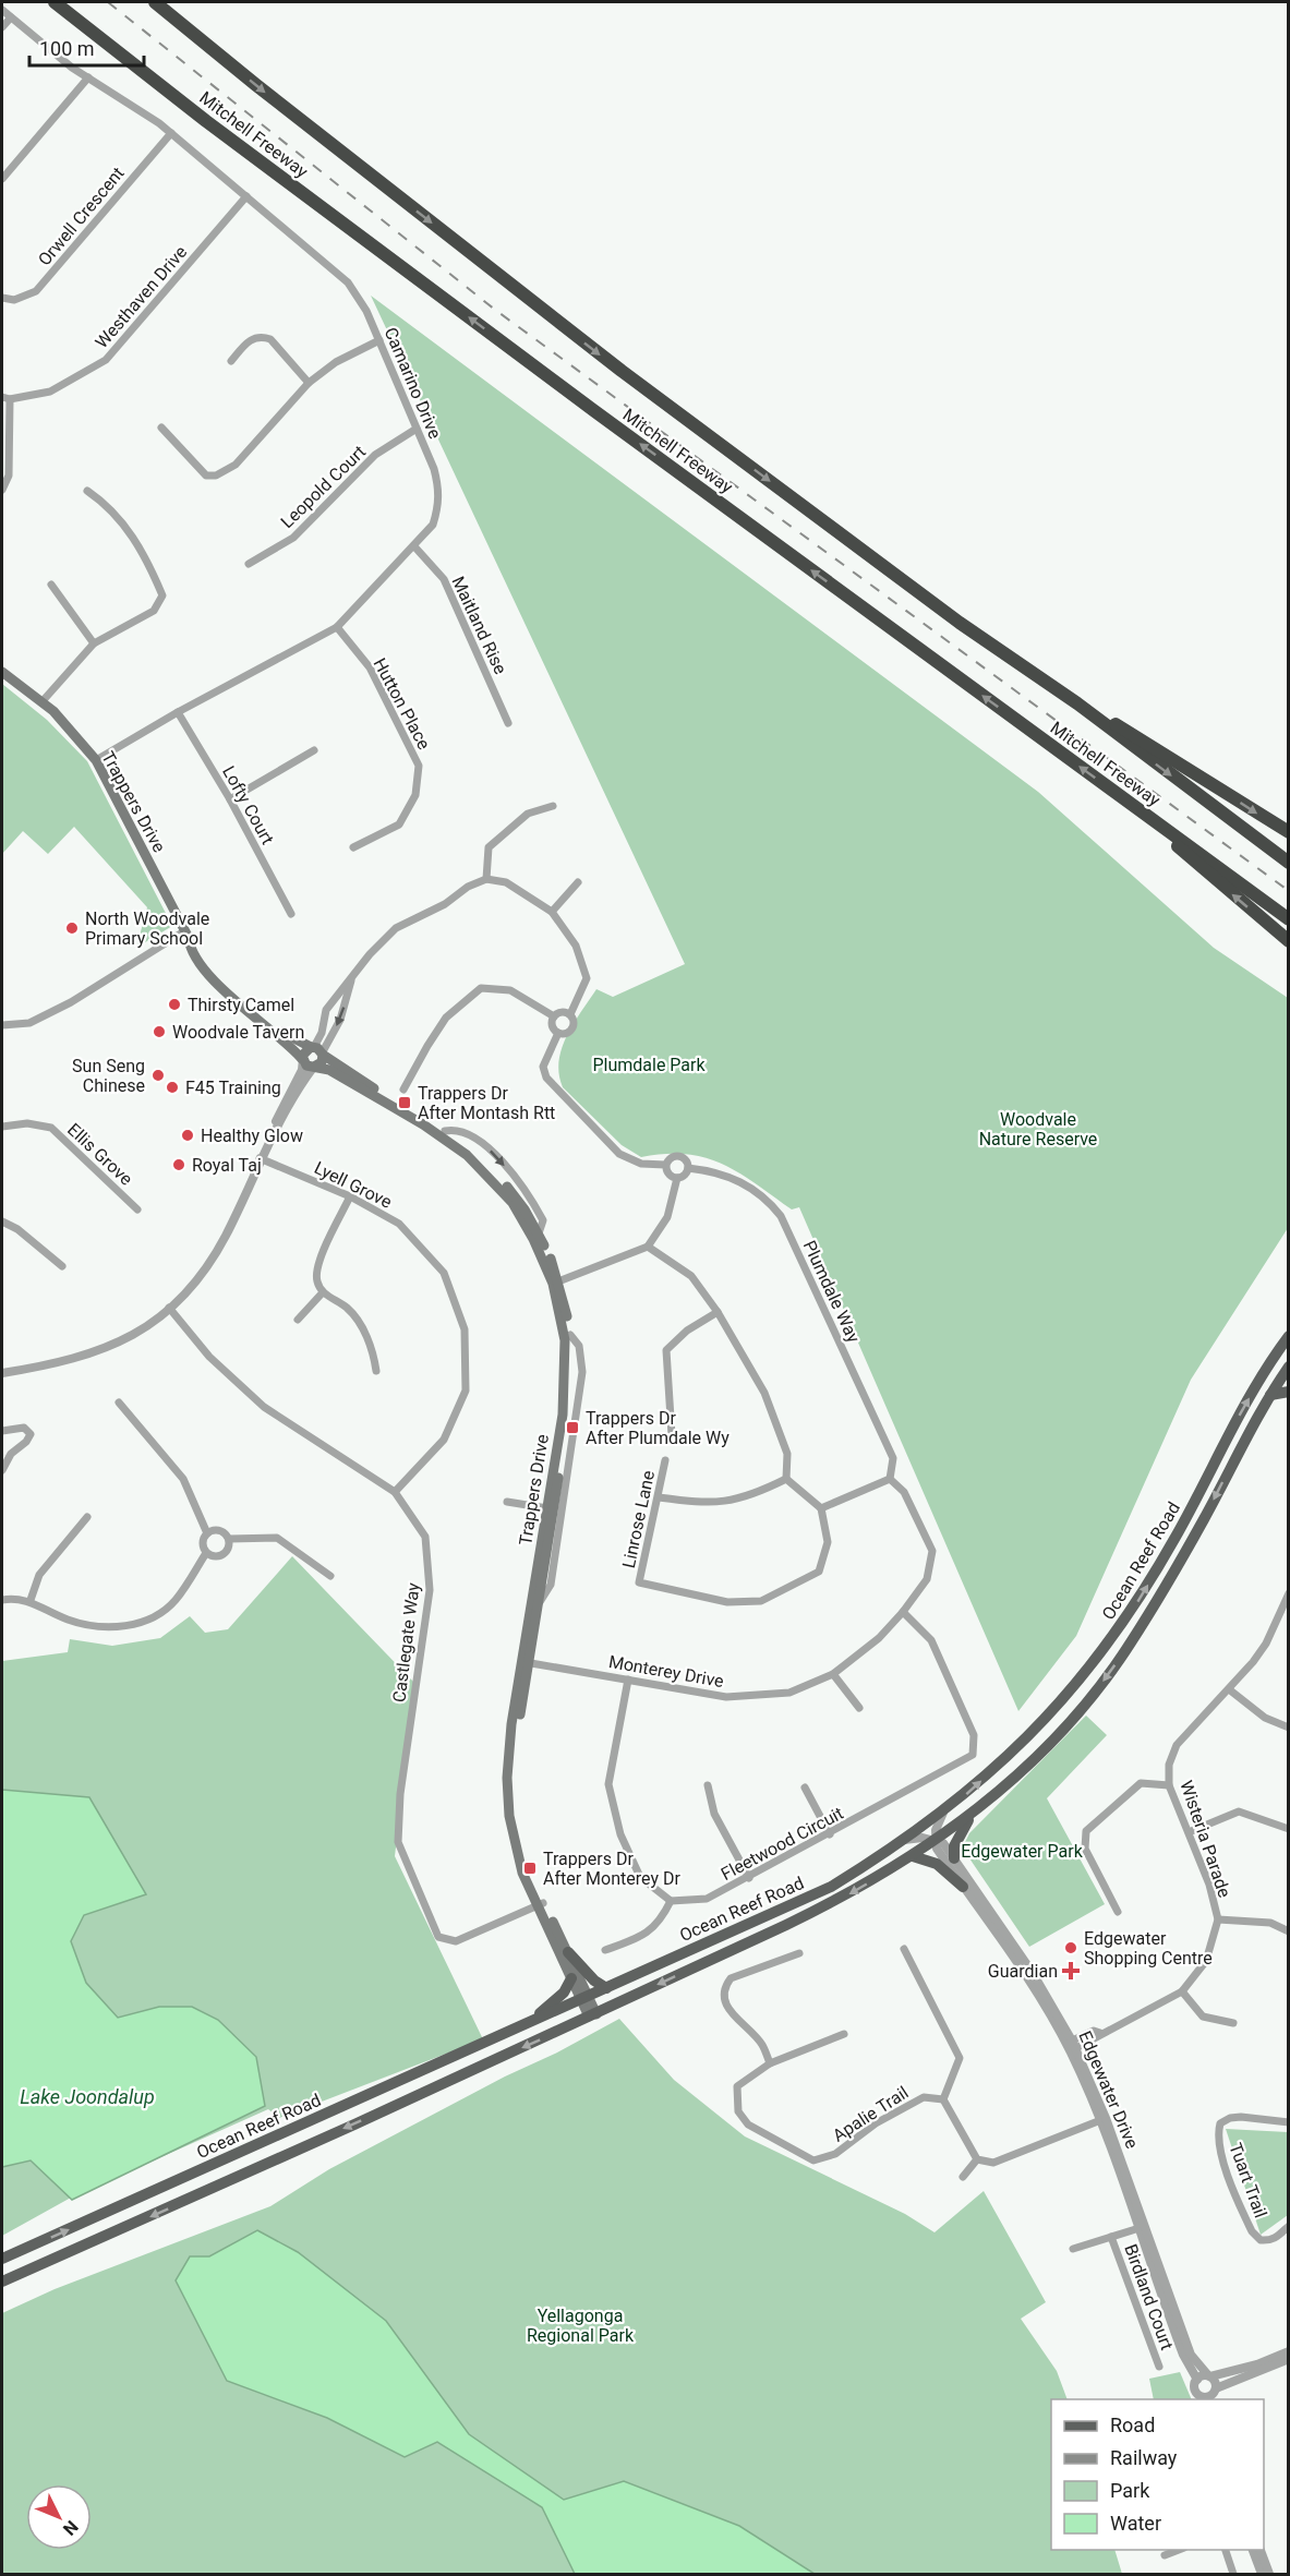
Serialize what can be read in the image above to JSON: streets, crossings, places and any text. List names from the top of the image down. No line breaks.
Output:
{"streets":{"highway":["Mitchell Freeway"],"main road":["Trappers Drive","Ocean Reef Road"],"street":["Orwell Crescent","Westhaven Drive","Camarino Drive","Leopold Court","Maitland Rise","Hutton Place","Lofty Court","Ellis Grove","Lyell Grove","Plumdale Way","Linrose Lane","Castlegate Way","Monterey Drive","Wisteria Parade","Fleetwood Circuit","Edgewater Drive","Apalie Trail","Tuart Trail","Birdland Court"]},"crossings":[["Orwell Crescent","Camarino Drive"],["Westhaven Drive","Camarino Drive"],["Camarino Drive","Leopold Court"],["Camarino Drive","Maitland Rise"],["Camarino Drive","Hutton Place"],["Camarino Drive","Trappers Drive"],["Camarino Drive","Lofty Court"],["Trappers Drive","Ocean Reef Road"],["Trappers Drive","Castlegate Way"],["Trappers Drive","Monterey Drive"],["Lyell Grove","Castlegate Way"],["Plumdale Way","Monterey Drive"],["Ocean Reef Road","Edgewater Drive"],["Monterey Drive","Fleetwood Circuit"],["Wisteria Parade","Edgewater Drive"]],"water":["Lake Joondalup"],"parks":["Plumdale Park","Woodvale Nature Reserve","Edgewater Park","Yellagonga Regional Park"],"places":{"other":["North Woodvale Primary School","Thirsty Camel","Woodvale Tavern","Sun Seng Chinese","F45 Training","Healthy Glow","Royal Taj","Edgewater Shopping Centre"],"transit":["Trappers Dr After Montash Rtt","Trappers Dr After Plumdale Wy","Trappers Dr After Monterey Dr"],"health":["Guardian"]},"legend":["Road","Railway","Park","Water"],"scale_bar":"100 m","north":"bottom right"}
